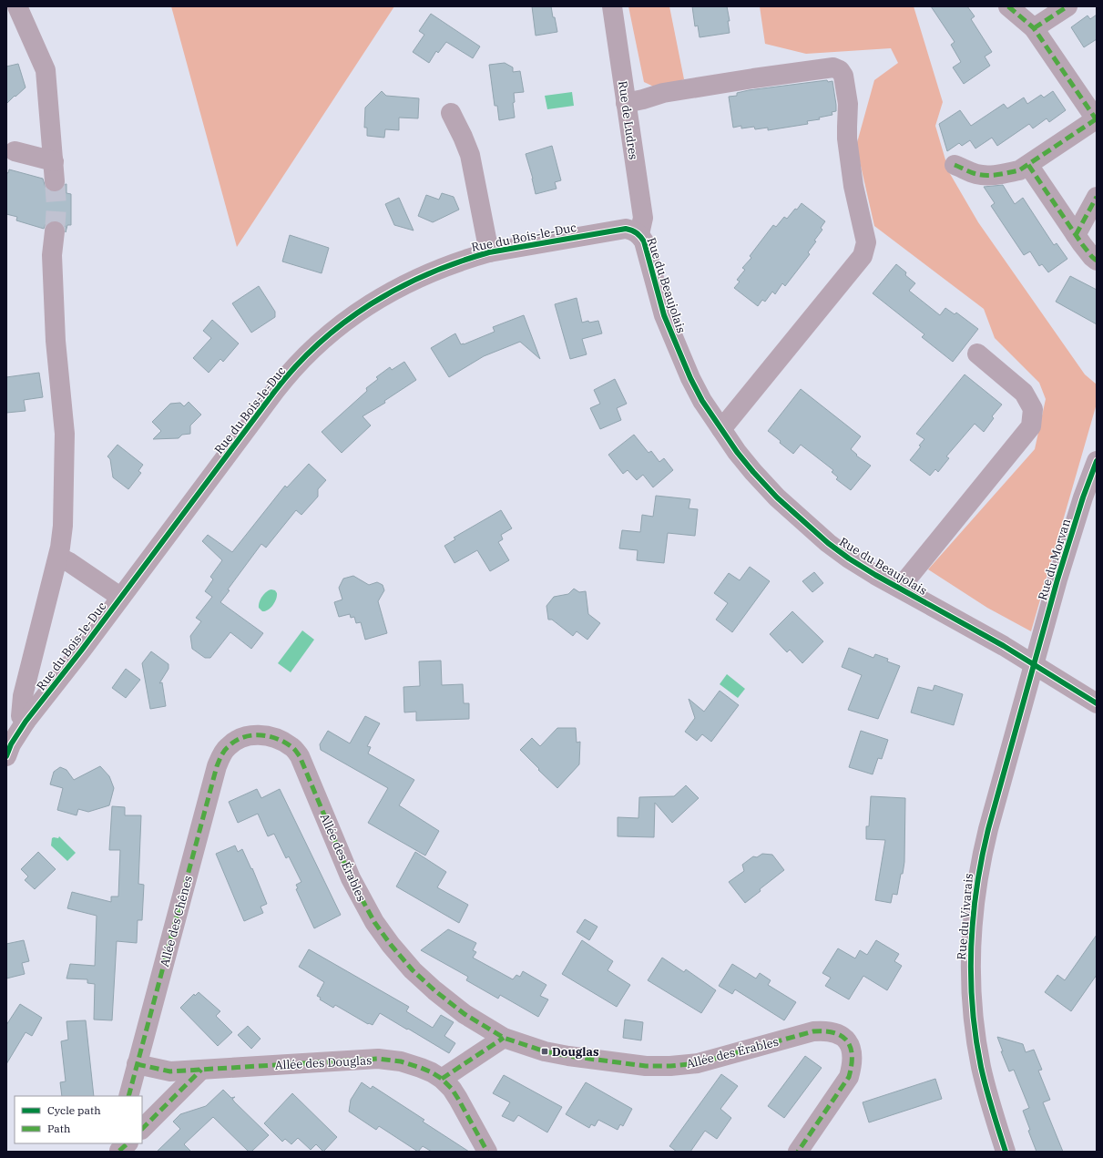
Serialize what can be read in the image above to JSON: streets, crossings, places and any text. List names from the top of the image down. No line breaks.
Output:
{"streets":{"street":["Rue de Ludres","Rue du Bois-le-Duc","Rue du Beaujolais","Rue du Morvan","Allée des Érables","Rue du Vivarais","Allée des Chênes","Allée des Douglas"]},"crossings":[["Rue de Ludres","Rue du Bois-le-Duc"],["Rue de Ludres","Rue du Beaujolais"],["Rue du Bois-le-Duc","Rue du Beaujolais"],["Rue du Beaujolais","Rue du Morvan"],["Rue du Beaujolais","Rue du Vivarais"],["Rue du Morvan","Rue du Vivarais"],["Allée des Érables","Allée des Chênes"],["Allée des Chênes","Allée des Douglas"]],"places":{"transit":["Douglas"]},"legend":["Cycle path","Path"]}
